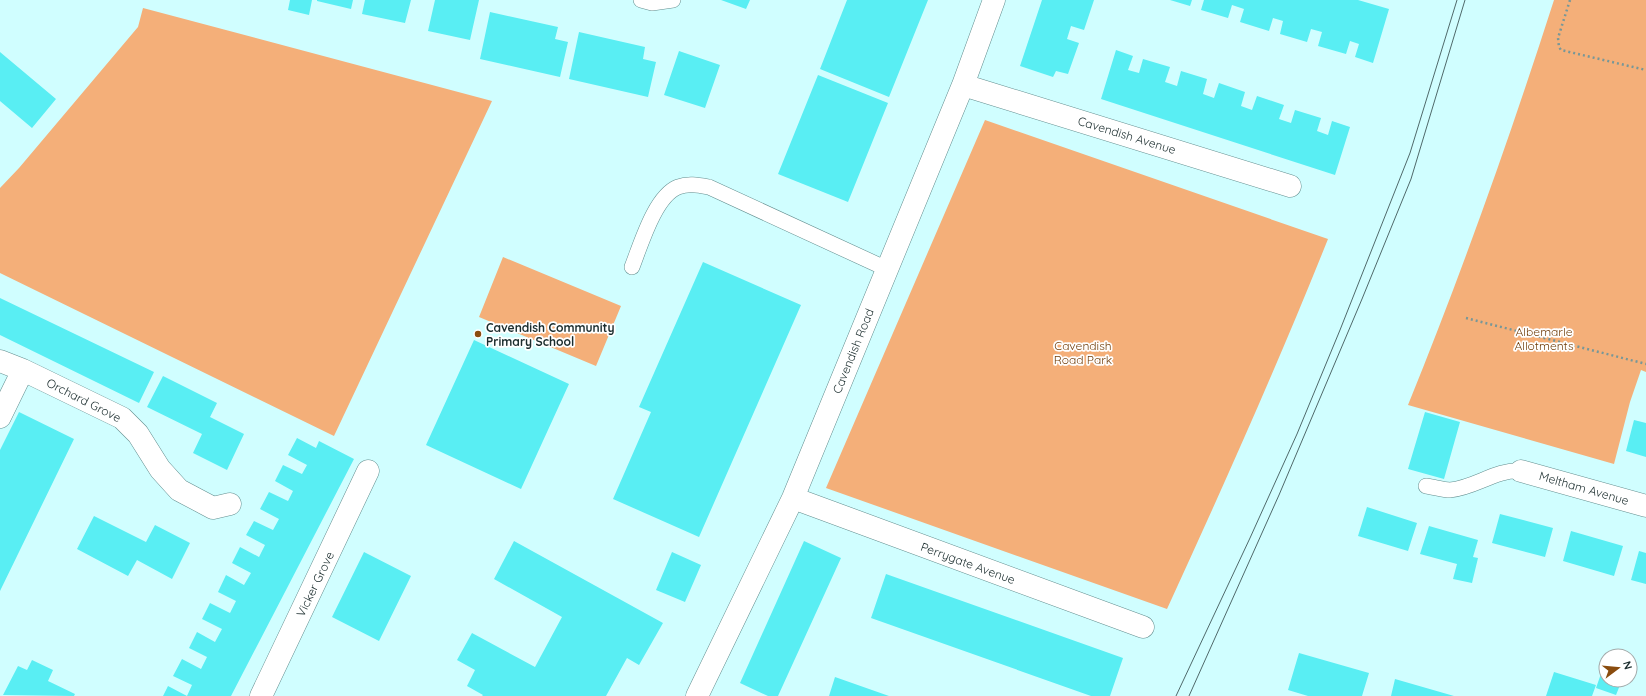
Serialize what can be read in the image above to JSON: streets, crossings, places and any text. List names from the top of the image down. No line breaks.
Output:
{"streets":{"street":["Cavendish Avenue","Cavendish Road","Orchard Grove","Meltham Avenue","Perrygate Avenue","Vicker Grove"]},"crossings":[["Cavendish Avenue","Cavendish Road"],["Cavendish Road","Perrygate Avenue"]],"parks":["Albemarle Allotments","Cavendish Road Park"],"places":["Cavendish Community Primary School"],"north":"right"}
